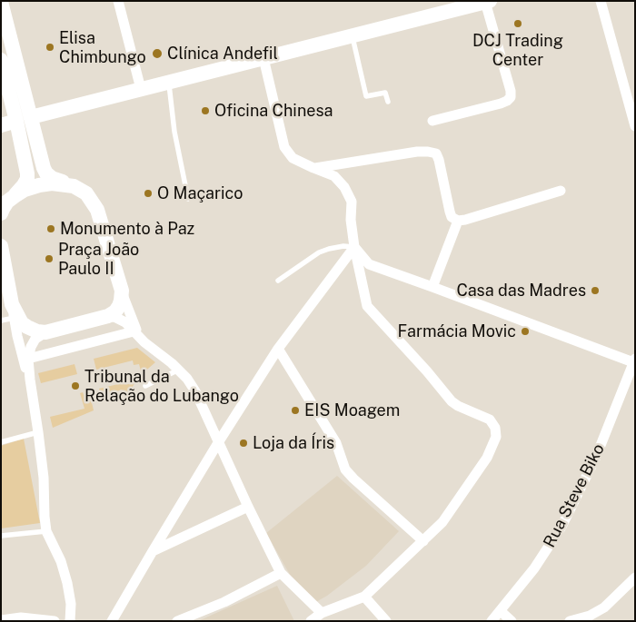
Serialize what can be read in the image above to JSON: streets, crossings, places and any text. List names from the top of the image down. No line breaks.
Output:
{"streets":{"street":["Rua Steve Biko"]},"places":["DCJ Trading Center","Elisa Chimbungo","Clínica Andefil","Oficina Chinesa","O Maçarico","Monumento à Paz","Praça João Paulo II","Casa das Madres","Farmácia Movic","Tribunal da Relação do Lubango","EIS Moagem","Loja da Íris"]}
